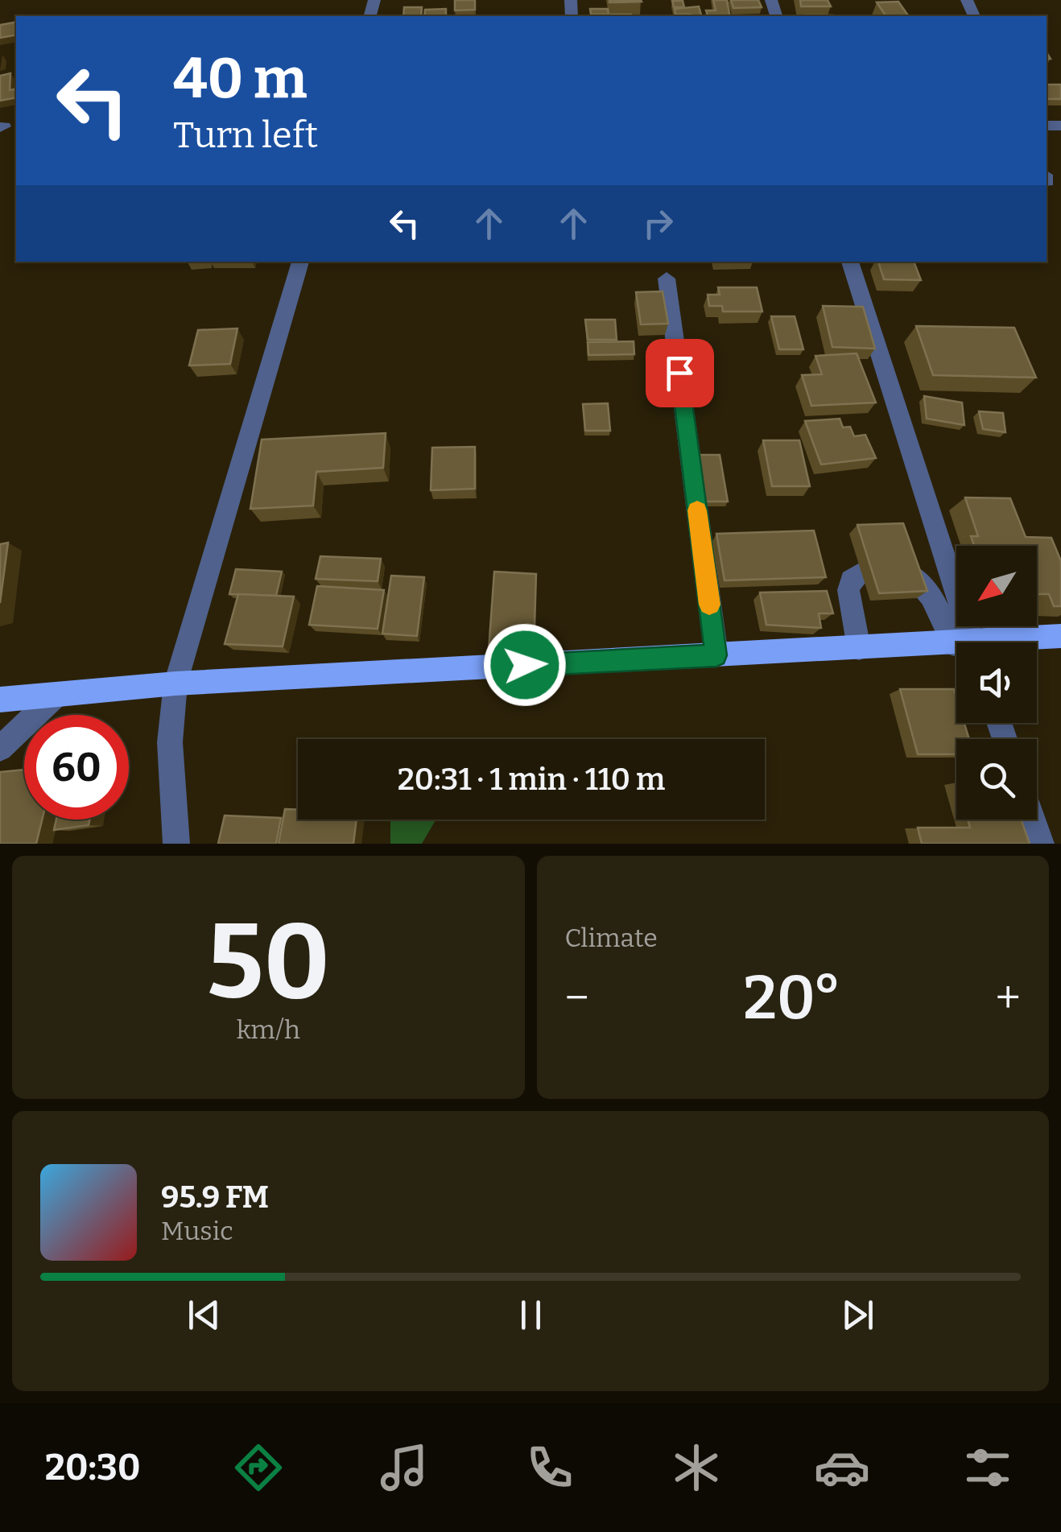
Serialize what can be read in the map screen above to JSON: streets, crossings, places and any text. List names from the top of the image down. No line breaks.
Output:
{"north":"bottom left","page":{"turn":["40 m","Turn left"],"limit":"60","trip":"20:31 · 1 min · 110 m","tile":[["50","km/h"],"Climate"],"heat":["−","20°","+"],"song":["95.9 FM","Music"],"tabs":"20:30"}}
